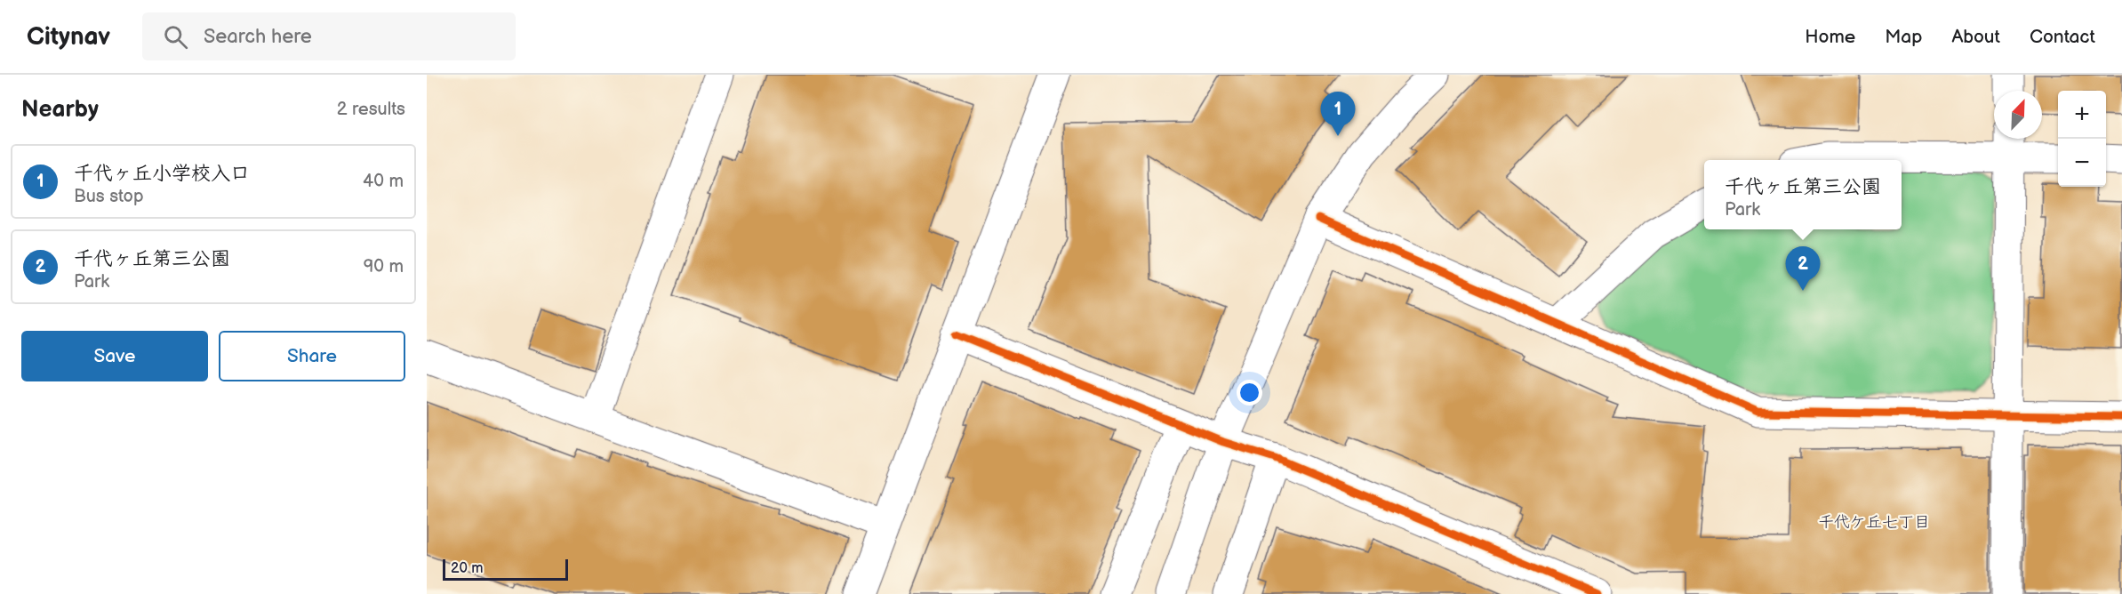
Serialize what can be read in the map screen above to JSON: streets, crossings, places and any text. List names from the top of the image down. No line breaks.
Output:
{"districts":["千代ケ丘七丁目"],"scale_bar":"20 m","north":"top right","page":{"header":"Citynav","search":"Search here","nav":["Home","Map","About","Contact"],"heading":["Nearby","2 results"],"map_buttons":["+","−"],"pins":["1","2"],"list":[{"mark":"1","name":"千代ヶ丘小学校入口","note":"Bus stop","value":"40 m"},{"mark":"2","name":"千代ヶ丘第三公園","note":"Park","value":"90 m"}],"popup":["千代ヶ丘第三公園","Park"],"buttons":["Save","Share"],"scale":"20 m"}}
